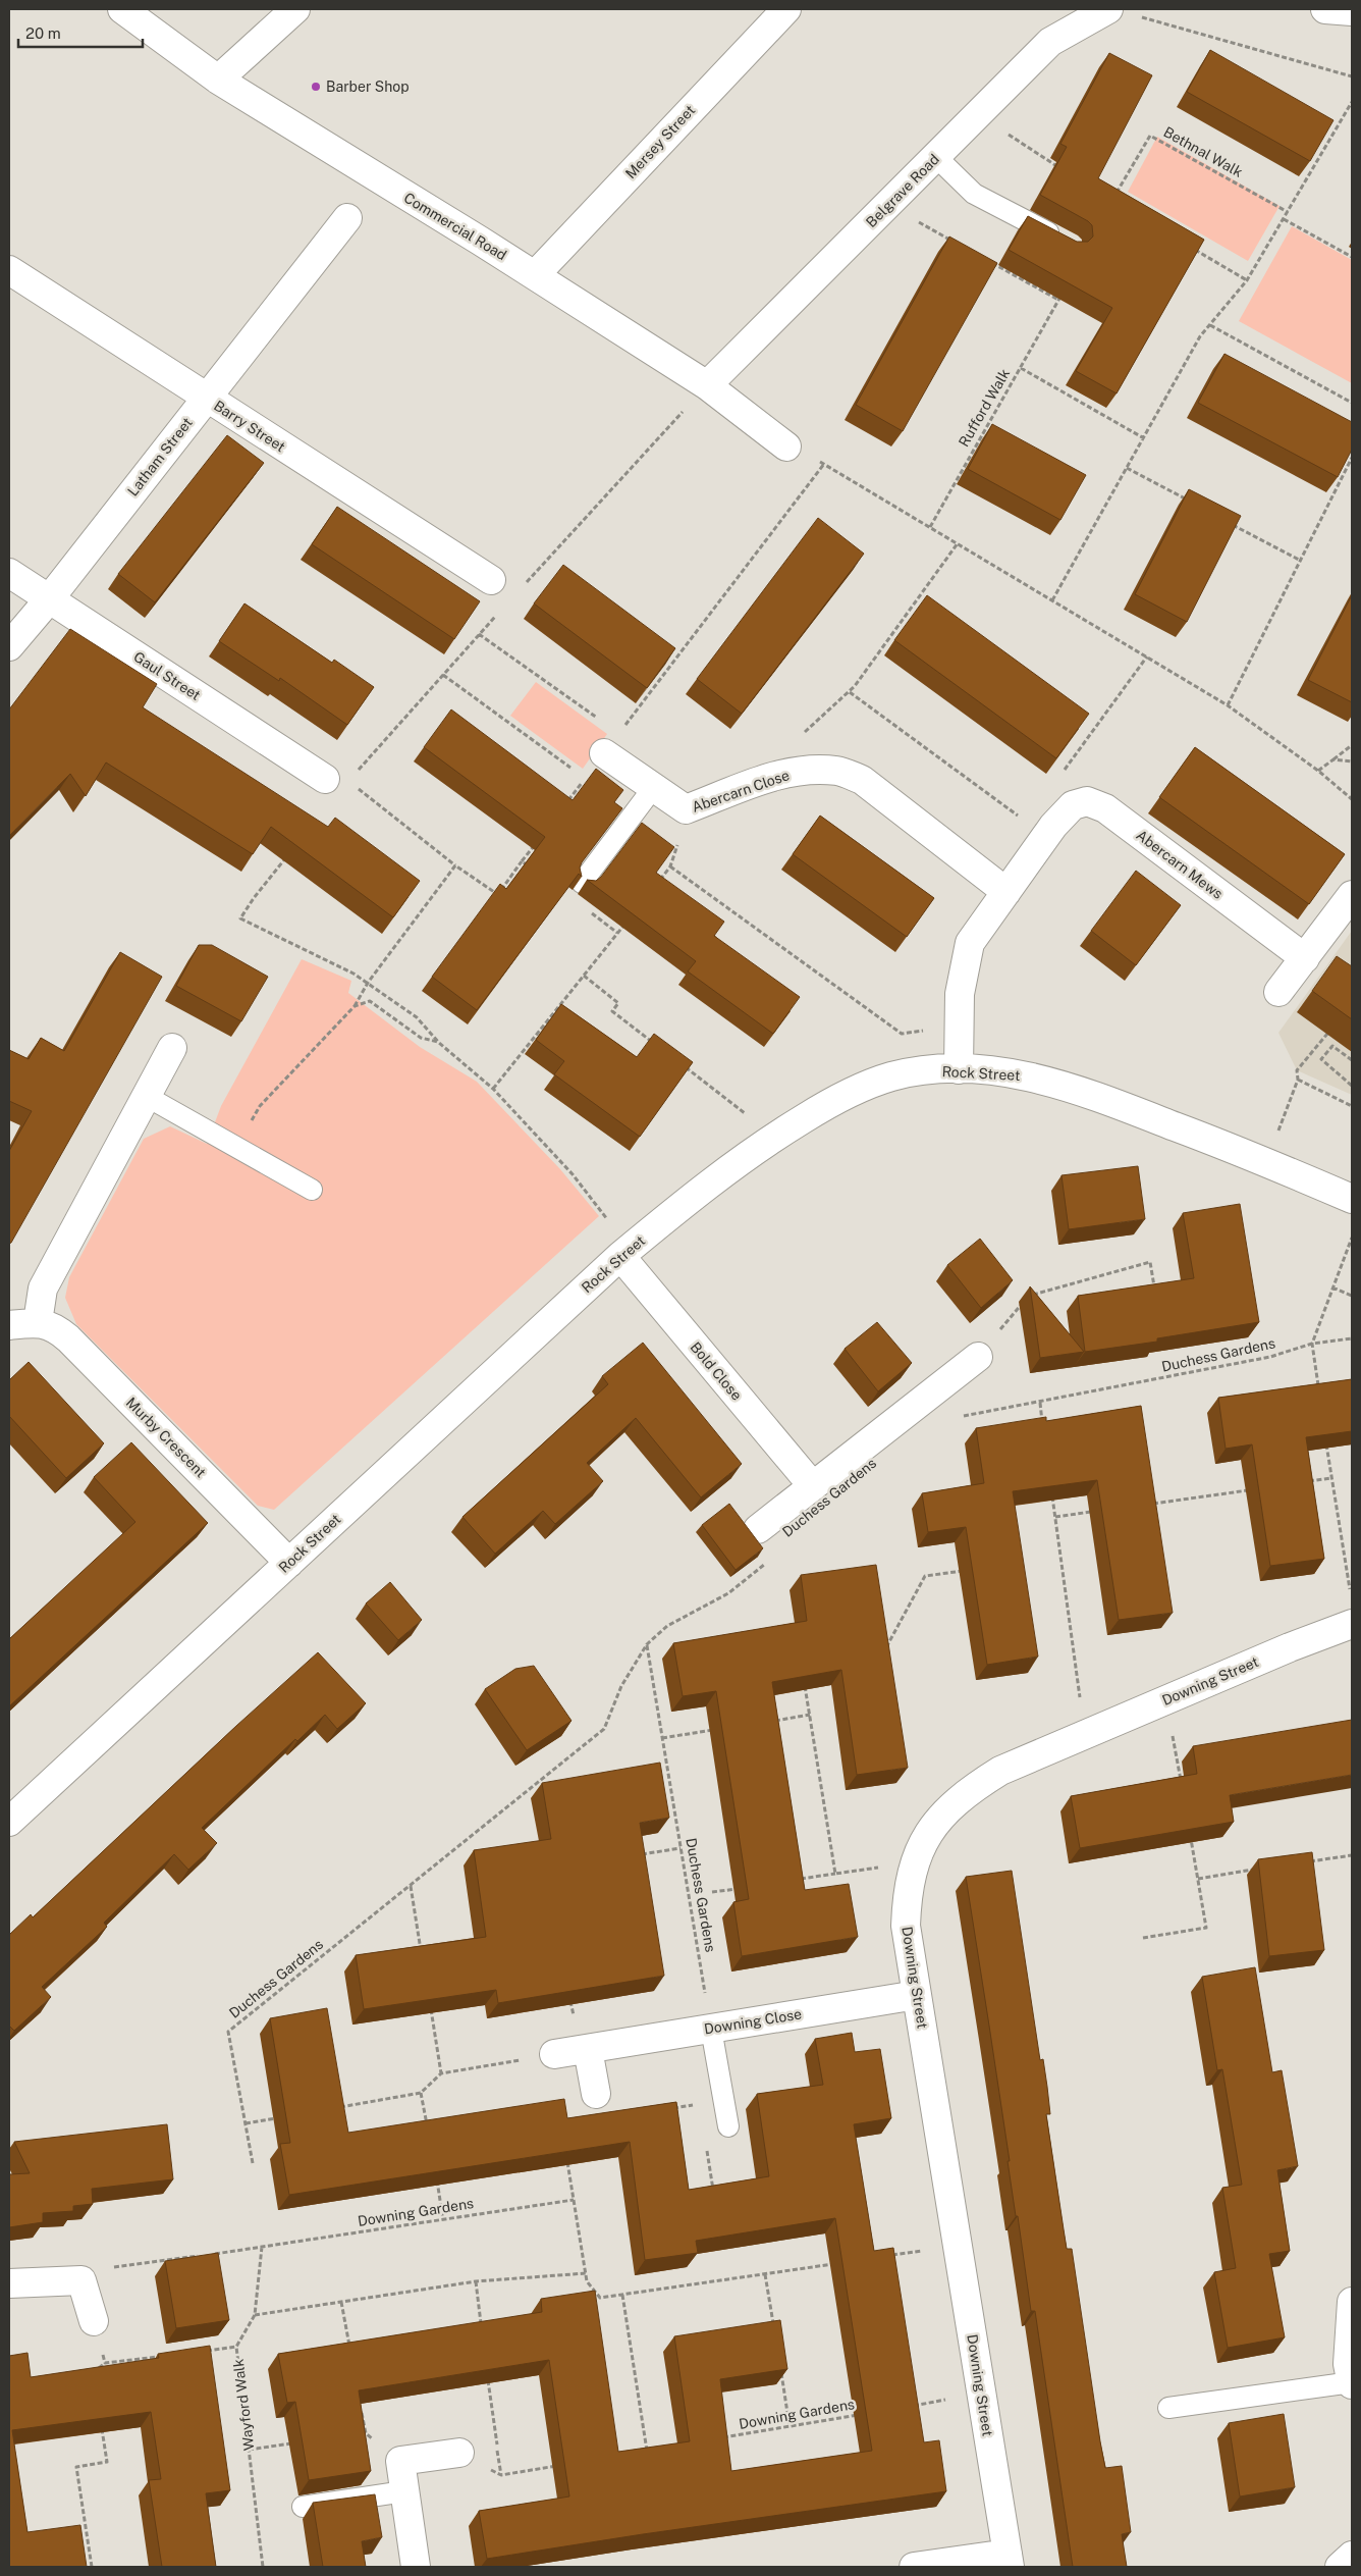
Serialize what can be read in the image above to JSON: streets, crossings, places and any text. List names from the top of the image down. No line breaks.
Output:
{"streets":{"street":["Mersey Street","Belgrave Road","Commercial Road","Barry Street","Latham Street","Gaul Street","Abercarn Close","Abercarn Mews","Rock Street","Bold Close","Murby Crescent","Downing Street","Downing Close"],"path":["Bethnal Walk","Rufford Walk","Duchess Gardens","Downing Gardens","Wayford Walk"]},"crossings":[["Mersey Street","Commercial Road"],["Belgrave Road","Commercial Road"],["Barry Street","Latham Street"],["Latham Street","Gaul Street"],["Rock Street","Bold Close"],["Rock Street","Murby Crescent"],["Duchess Gardens","Downing Close"],["Downing Street","Downing Close"],["Downing Gardens","Wayford Walk"]],"places":["Barber Shop"],"scale_bar":"20 m"}
